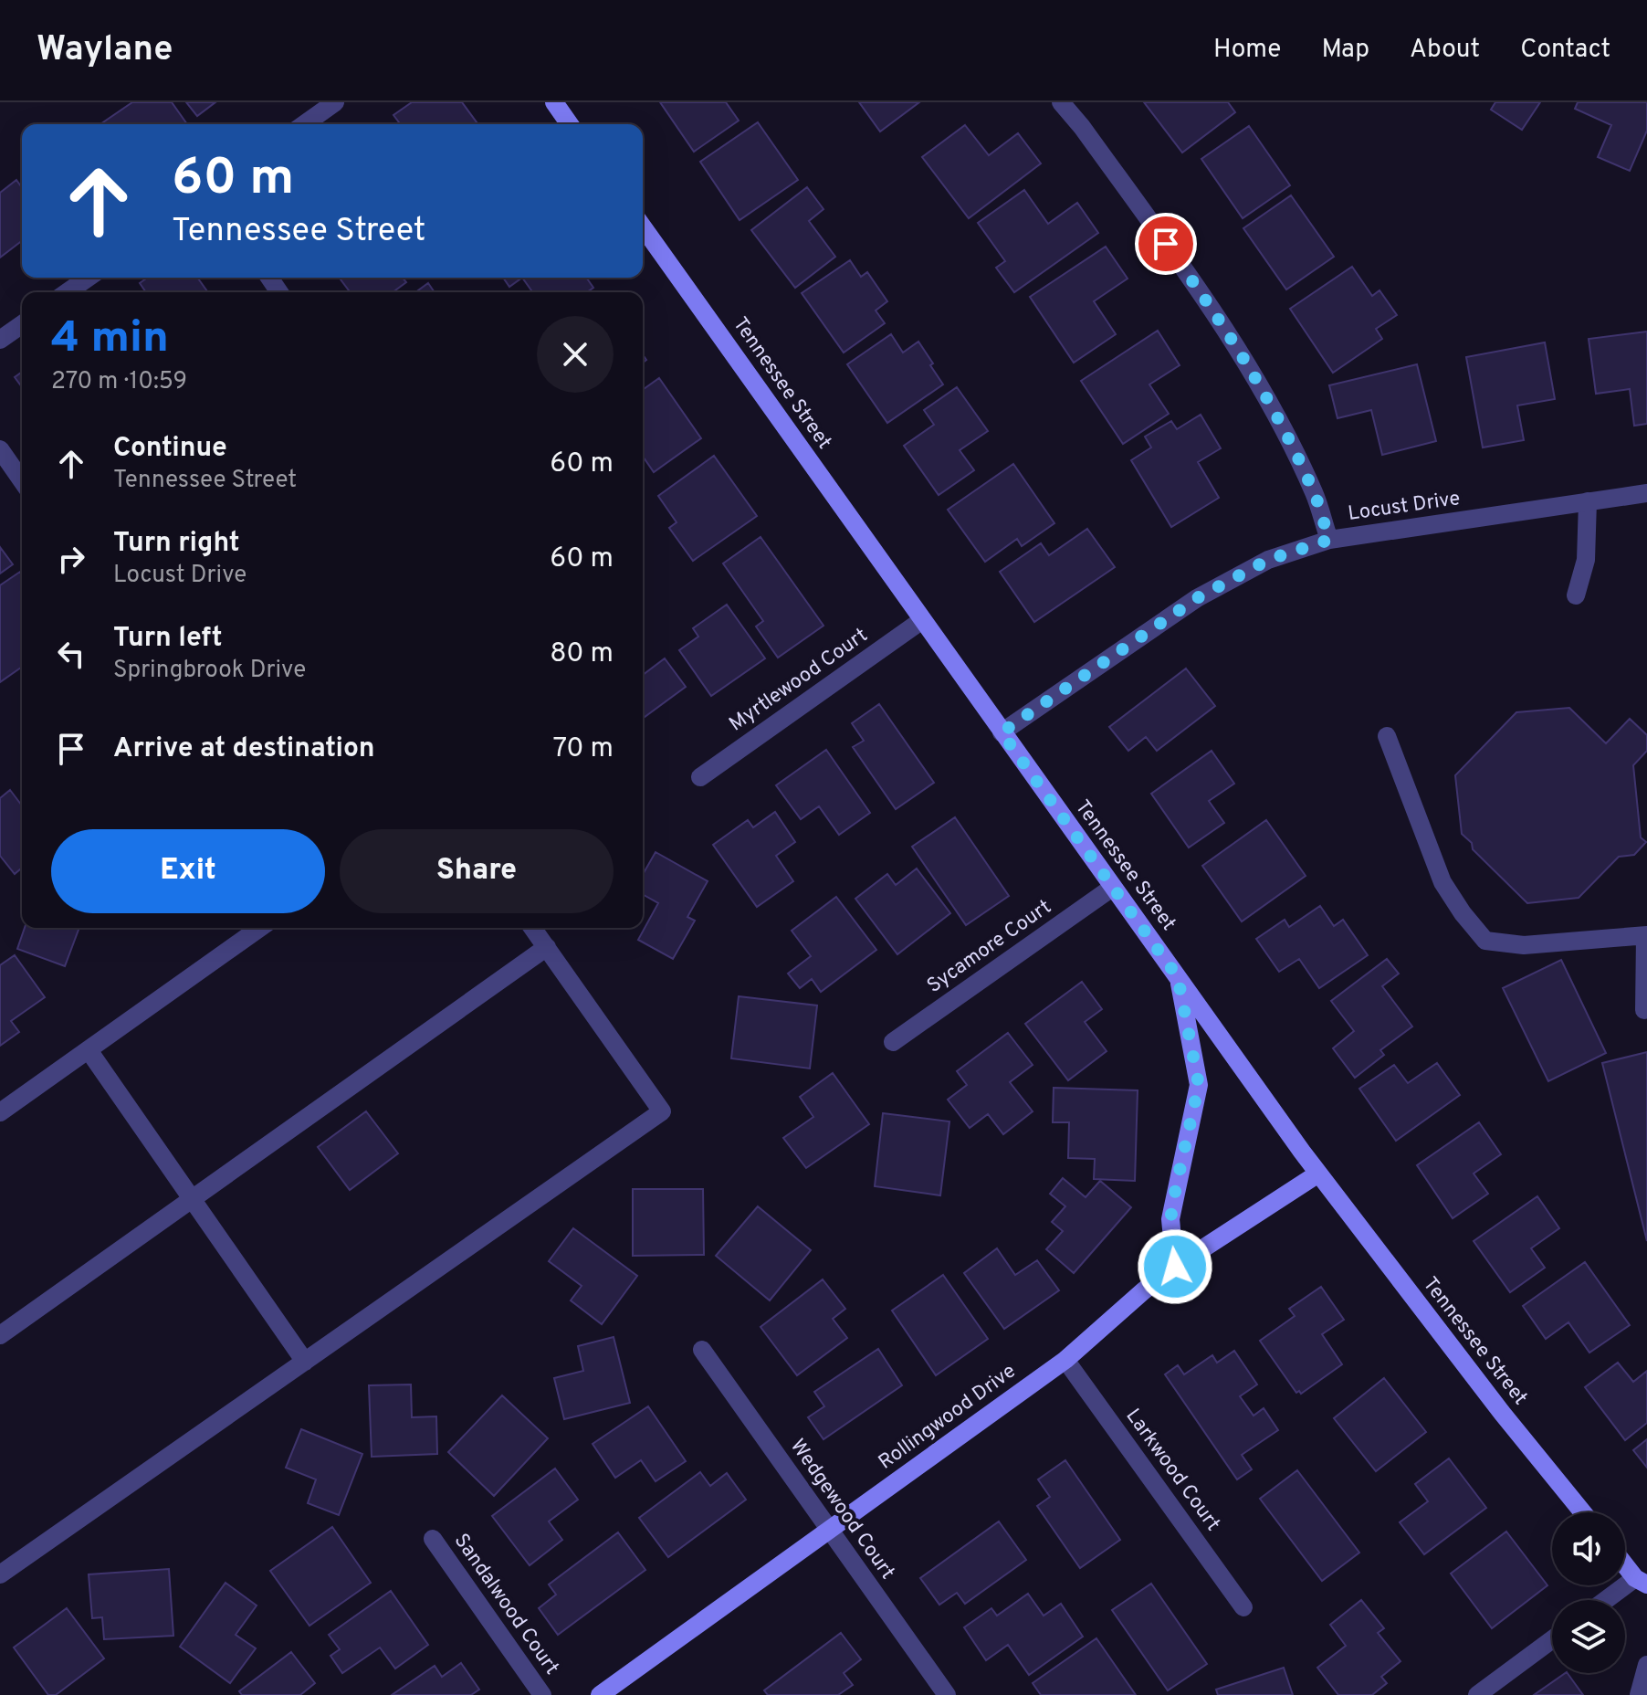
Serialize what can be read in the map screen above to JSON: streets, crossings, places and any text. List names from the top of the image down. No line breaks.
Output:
{"streets":{"main road":["Tennessee Street","Rollingwood Drive"],"street":["Locust Drive","Myrtlewood Court","Sycamore Court","Larkwood Court","Wedgewood Court","Sandalwood Court"]},"crossings":[["Tennessee Street","Locust Drive"],["Tennessee Street","Myrtlewood Court"],["Tennessee Street","Sycamore Court"],["Tennessee Street","Rollingwood Drive"],["Rollingwood Drive","Larkwood Court"],["Rollingwood Drive","Wedgewood Court"]],"page":{"header":"Waylane","nav":["Home","Map","About","Contact"],"turn":["60 m","Tennessee Street"],"heading":["4 min","270 m · 10:59"],"list":[{"name":"Continue","note":"Tennessee Street","value":"60 m"},{"name":"Turn right","note":"Locust Drive","value":"60 m"},{"name":"Turn left","note":"Springbrook Drive","value":"80 m"},{"name":"Arrive at destination","value":"70 m"}],"buttons":["Exit","Share"]}}
